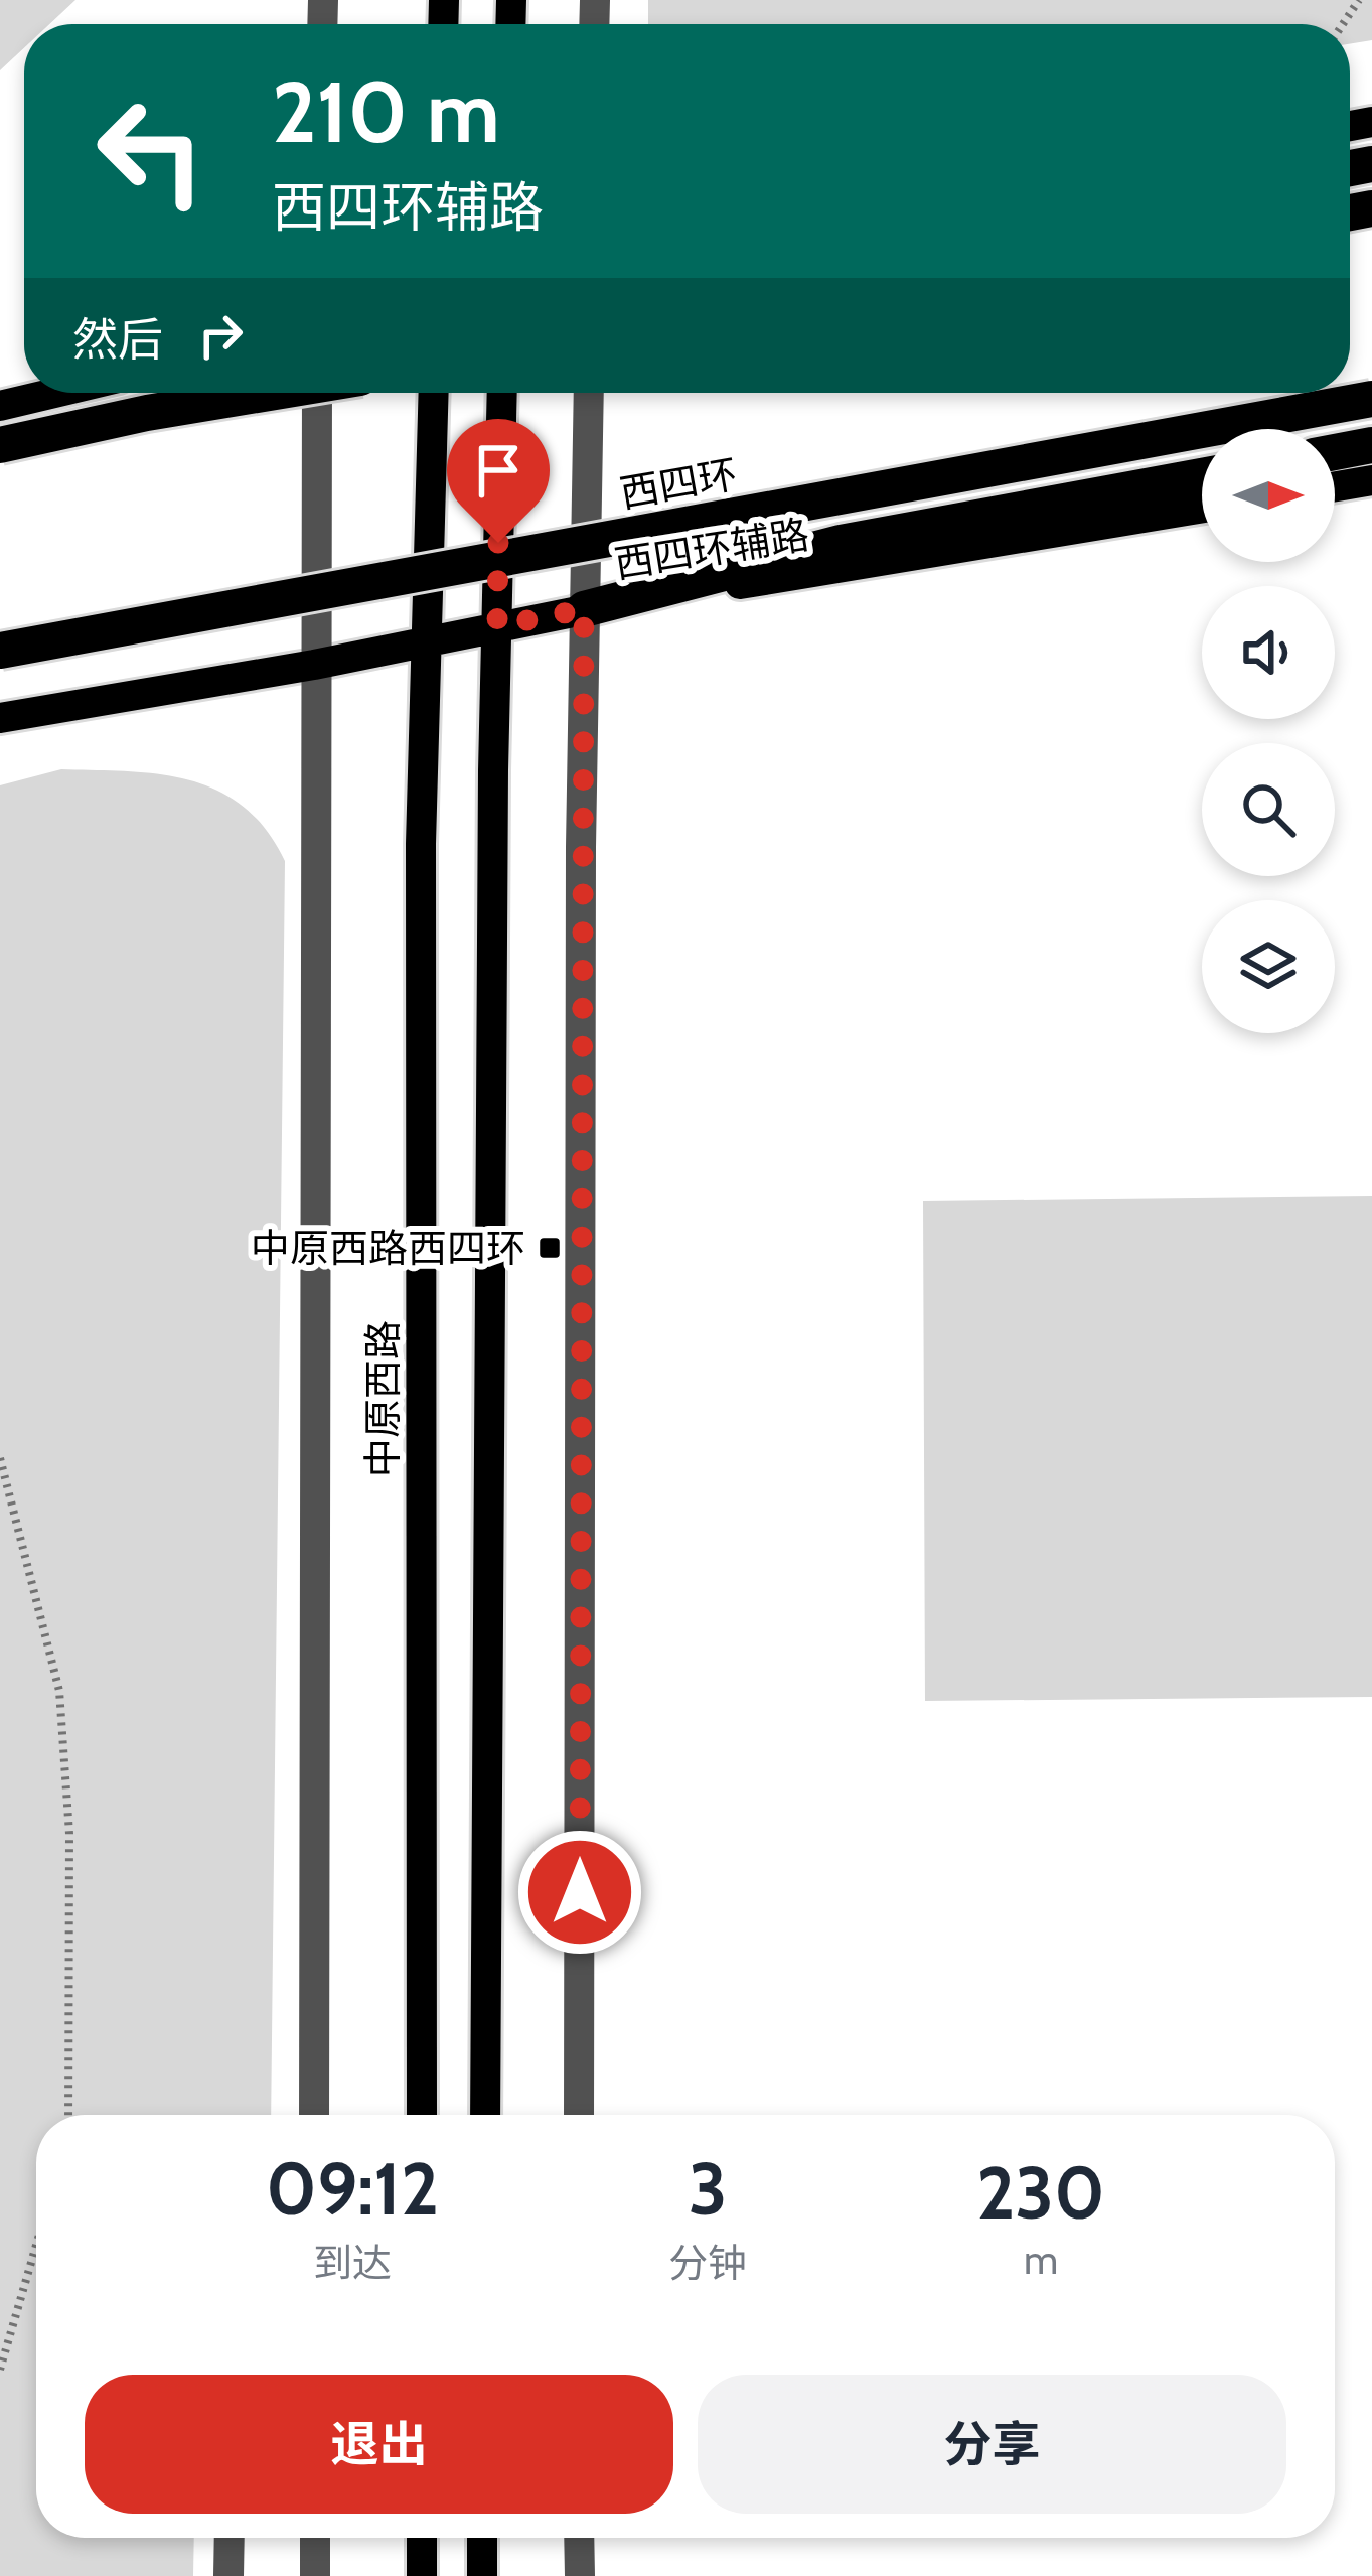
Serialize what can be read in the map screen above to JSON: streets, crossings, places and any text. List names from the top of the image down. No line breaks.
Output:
{"streets":{"highway":["西四环"],"main road":["西四环辅路","中原西路"]},"crossings":[["西四环辅路","中原西路"]],"places":{"transit":["中原西路西四环"]},"north":"right","page":{"turn":["210 m","西四环辅路"],"then":"然后","eta":["09:12","到达","3","分钟","230","m"],"buttons":["退出","分享"]}}
